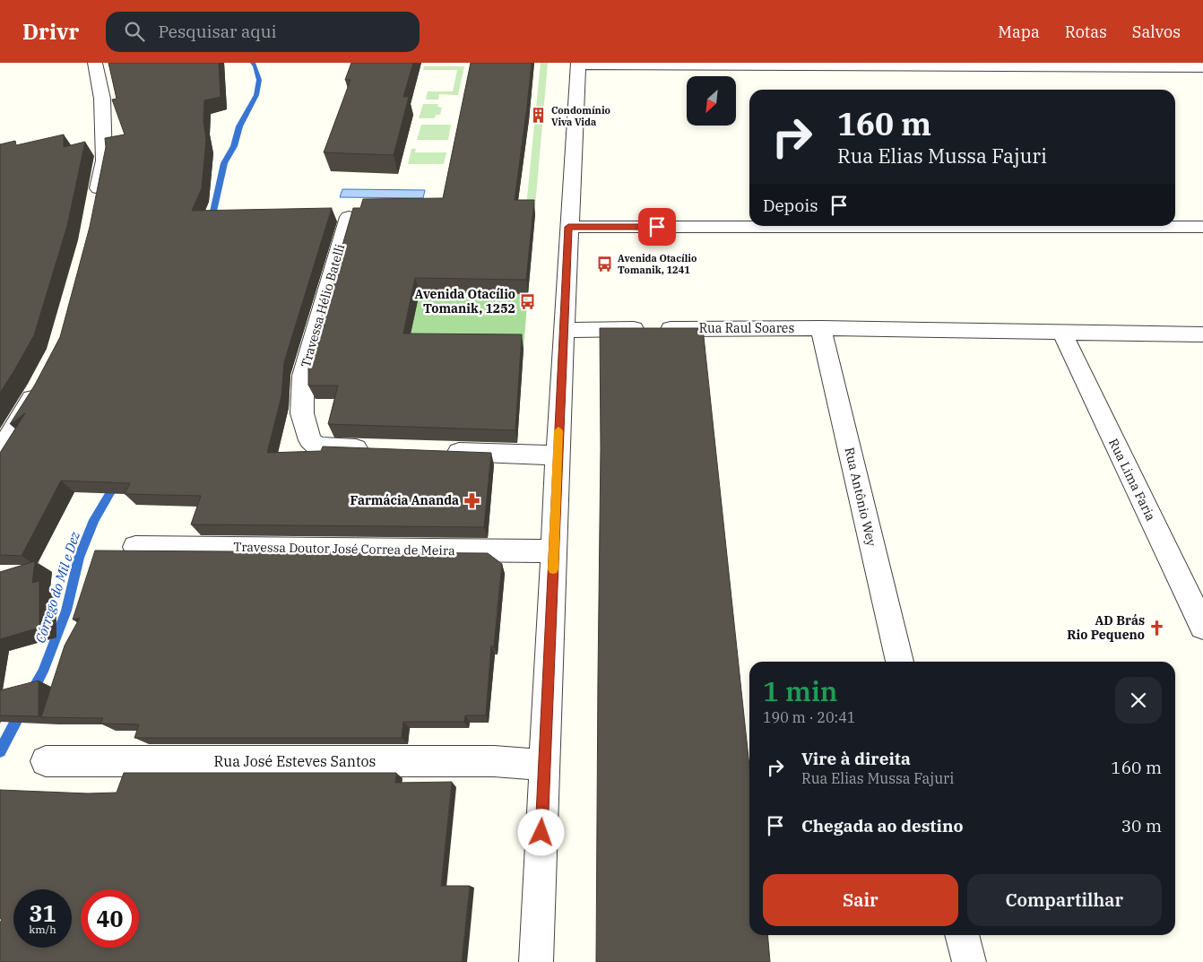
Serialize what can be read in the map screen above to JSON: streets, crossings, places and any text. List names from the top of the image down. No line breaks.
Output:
{"streets":{"street":["Travessa Hélio Batelli","Rua Raul Soares","Rua Lima Faria","Rua Antônio Wey","Travessa Doutor José Correa de Meira","Rua José Esteves Santos"]},"crossings":[["Rua Raul Soares","Rua Lima Faria"],["Rua Raul Soares","Rua Antônio Wey"]],"water":["Córrego do Mil e Dez"],"places":{"building":["Condomínio Viva Vida"],"bus stop":["Avenida Otacílio Tomanik, 1241","Avenida Otacílio Tomanik, 1252"],"pharmacy":["Farmácia Ananda"],"church":["AD Brás Rio Pequeno"]},"north":"bottom left","page":{"header":"Drivr","search":"Pesquisar aqui","nav":["Mapa","Rotas","Salvos"],"turn":["160 m","Rua Elias Mussa Fajuri"],"then":"Depois","heading":["1 min","190 m · 20:41"],"list":[{"name":"Vire à direita","note":"Rua Elias Mussa Fajuri","value":"160 m"},{"name":"Chegada ao destino","value":"30 m"}],"buttons":["Sair","Compartilhar"],"speed":"31 km/h","limit":"40"}}
